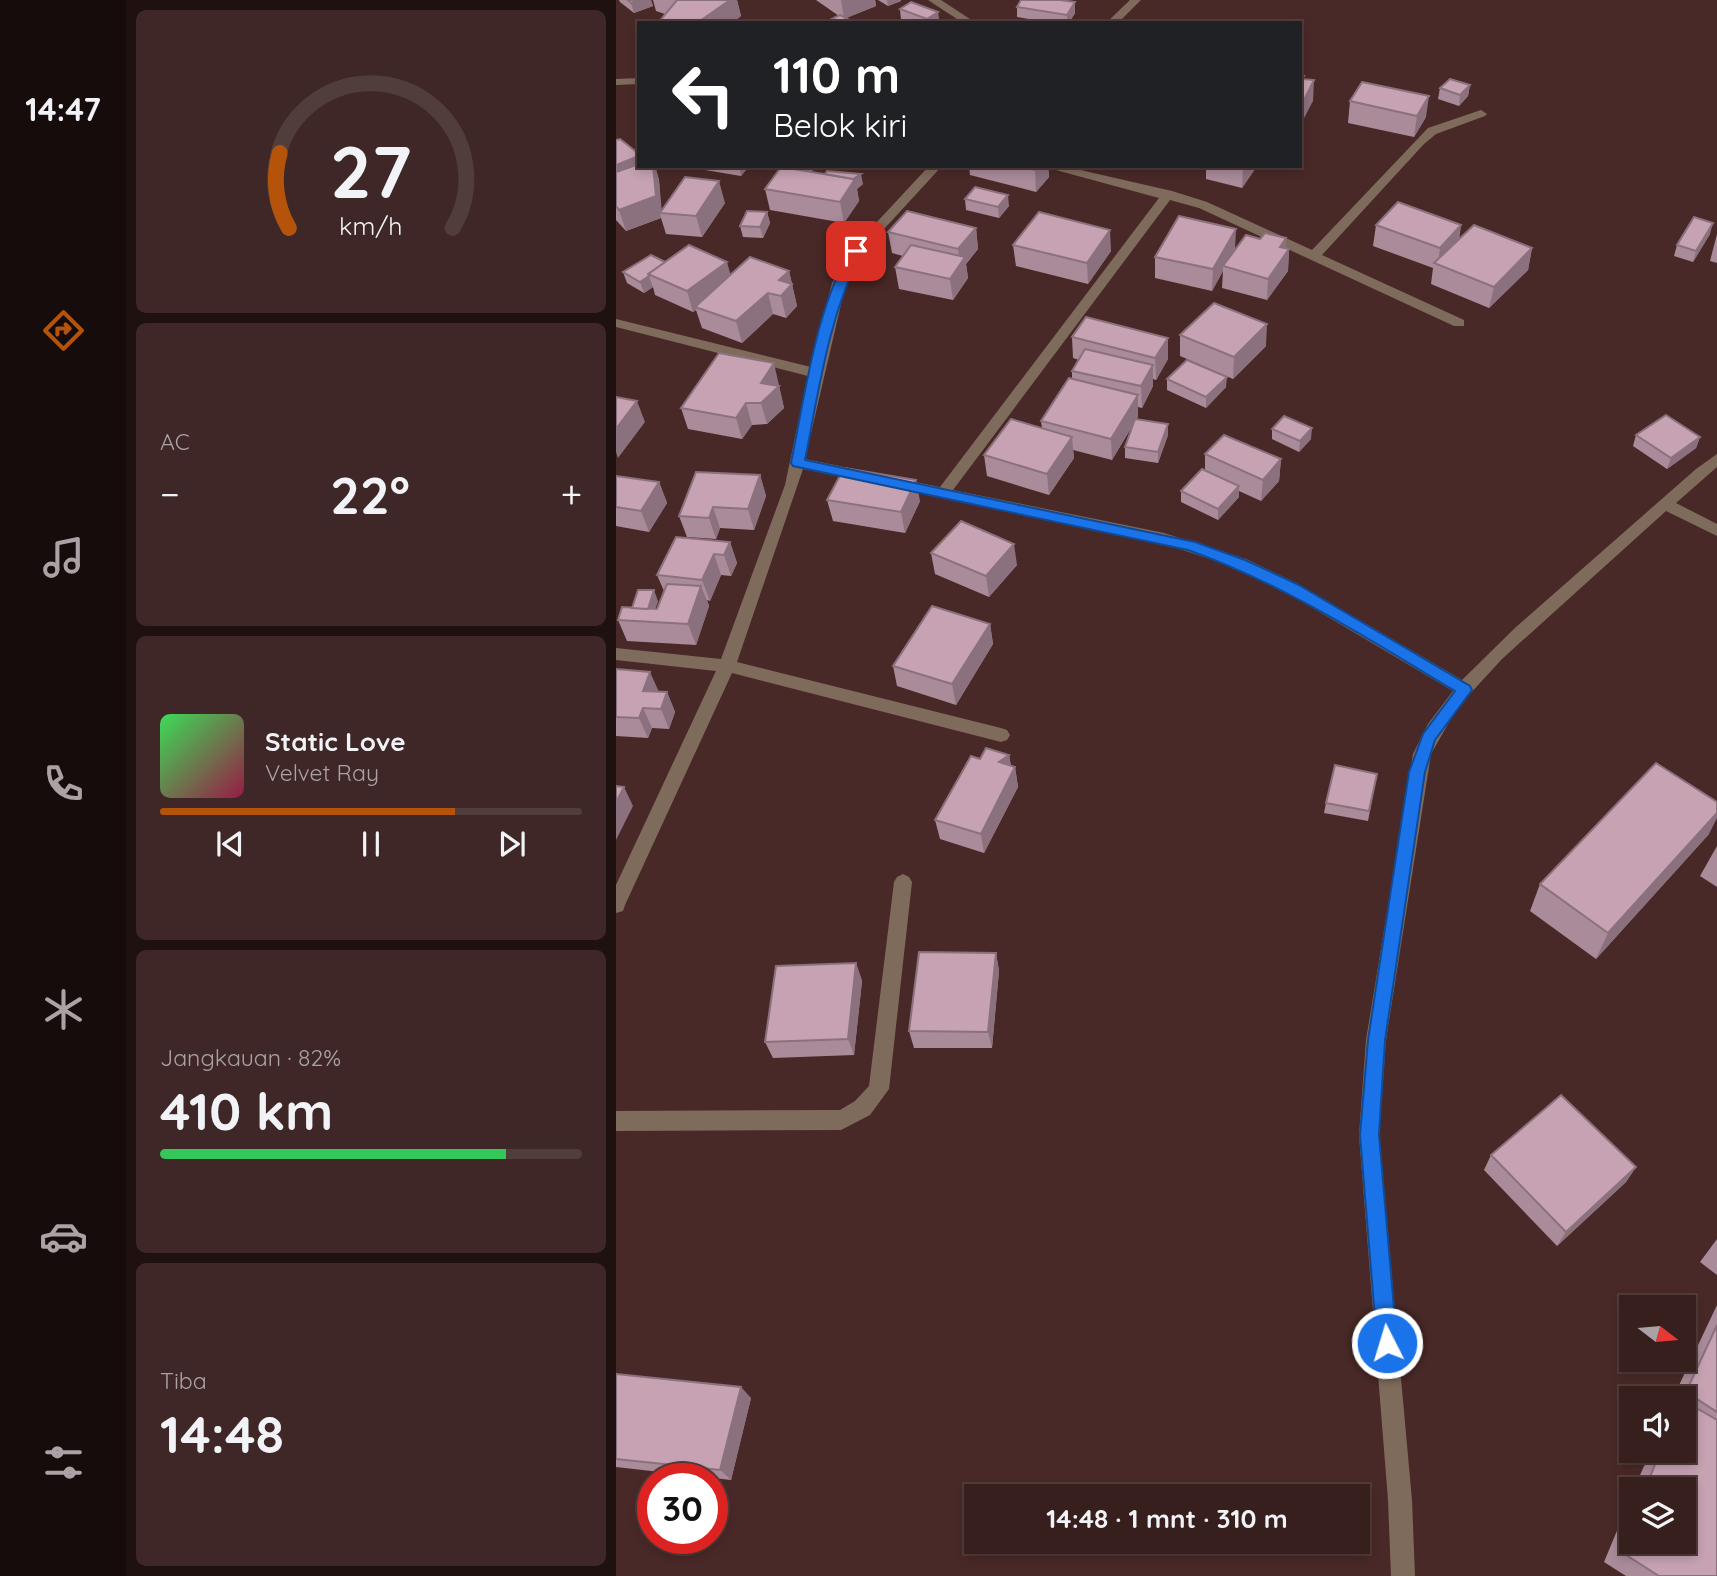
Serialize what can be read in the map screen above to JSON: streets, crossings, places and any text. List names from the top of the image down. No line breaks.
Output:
{"north":"right","page":{"tabs":"14:47","turn":["110 m","Belok kiri"],"tile":["AC",["Jangkauan · 82%","410 km"],["Tiba","14:48"]],"heat":["−","22°","+"],"song":["Static Love","Velvet Ray"],"limit":"30","trip":"14:48 · 1 mnt · 310 m","gauge":["27","km/h"]}}
